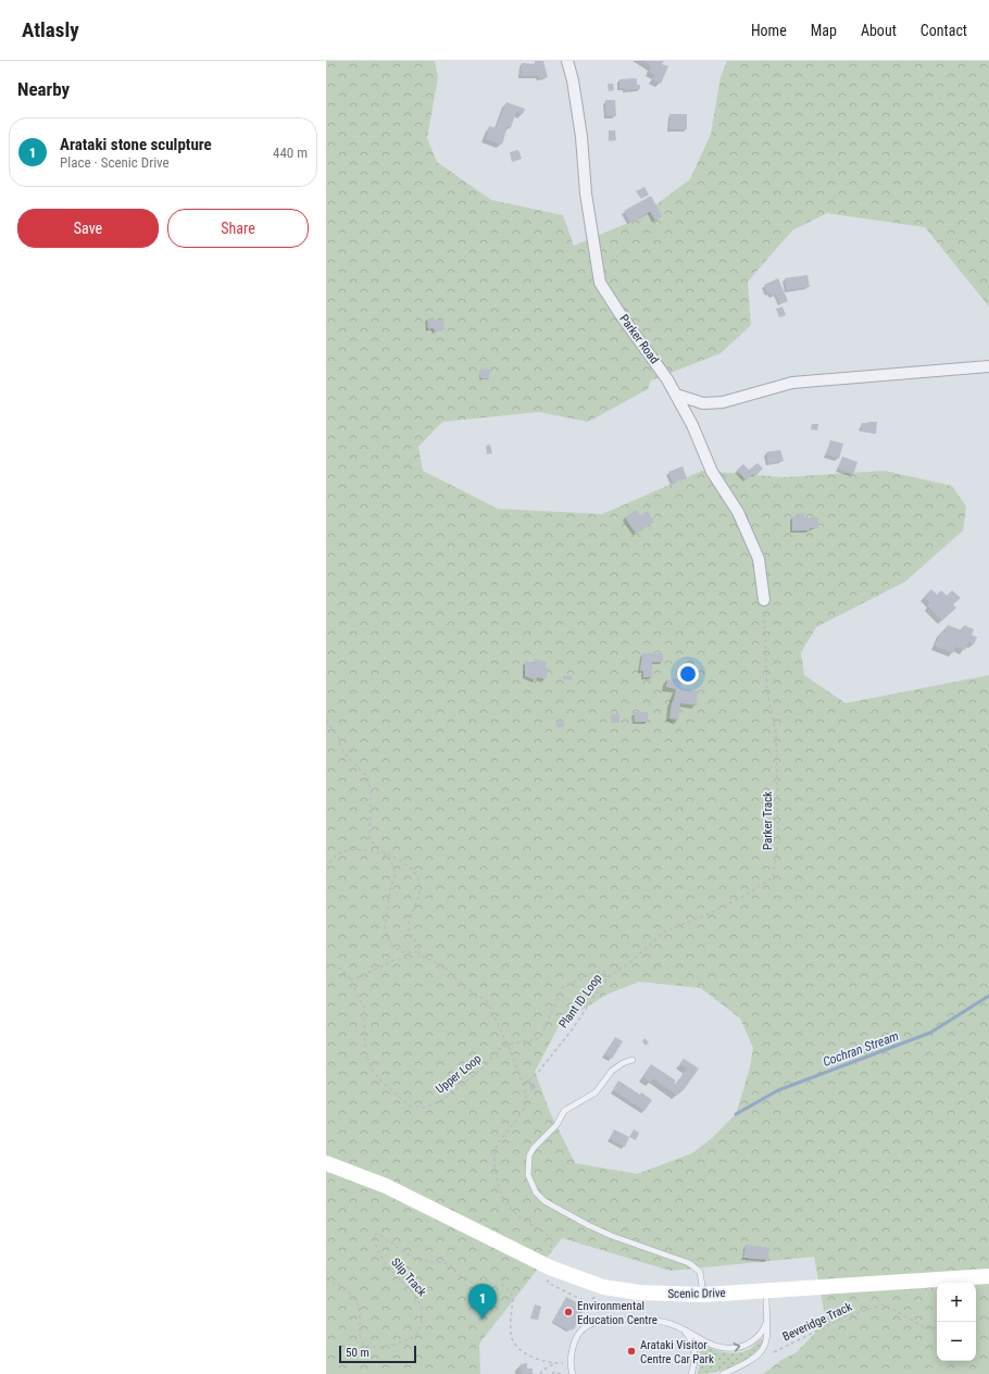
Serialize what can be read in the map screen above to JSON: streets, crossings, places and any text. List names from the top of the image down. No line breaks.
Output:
{"streets":{"street":["Parker Road","Scenic Drive"],"path":["Parker Track","Plant ID Loop","Upper Loop","Slip Track","Beveridge Track"]},"crossings":[["Parker Road","Parker Track"],["Parker Track","Plant ID Loop"],["Plant ID Loop","Upper Loop"]],"water":["Cochran Stream"],"places":["Environmental Education Centre","Arataki Visitor Centre Car Park"],"scale_bar":"50 m","page":{"header":"Atlasly","nav":["Home","Map","About","Contact"],"heading":"Nearby","list":[{"mark":"1","name":"Arataki stone sculpture","note":"Place · Scenic Drive","value":"440 m"}],"buttons":["Save","Share"],"map_buttons":["+","−"],"pins":"1","scale":"50 m"}}
